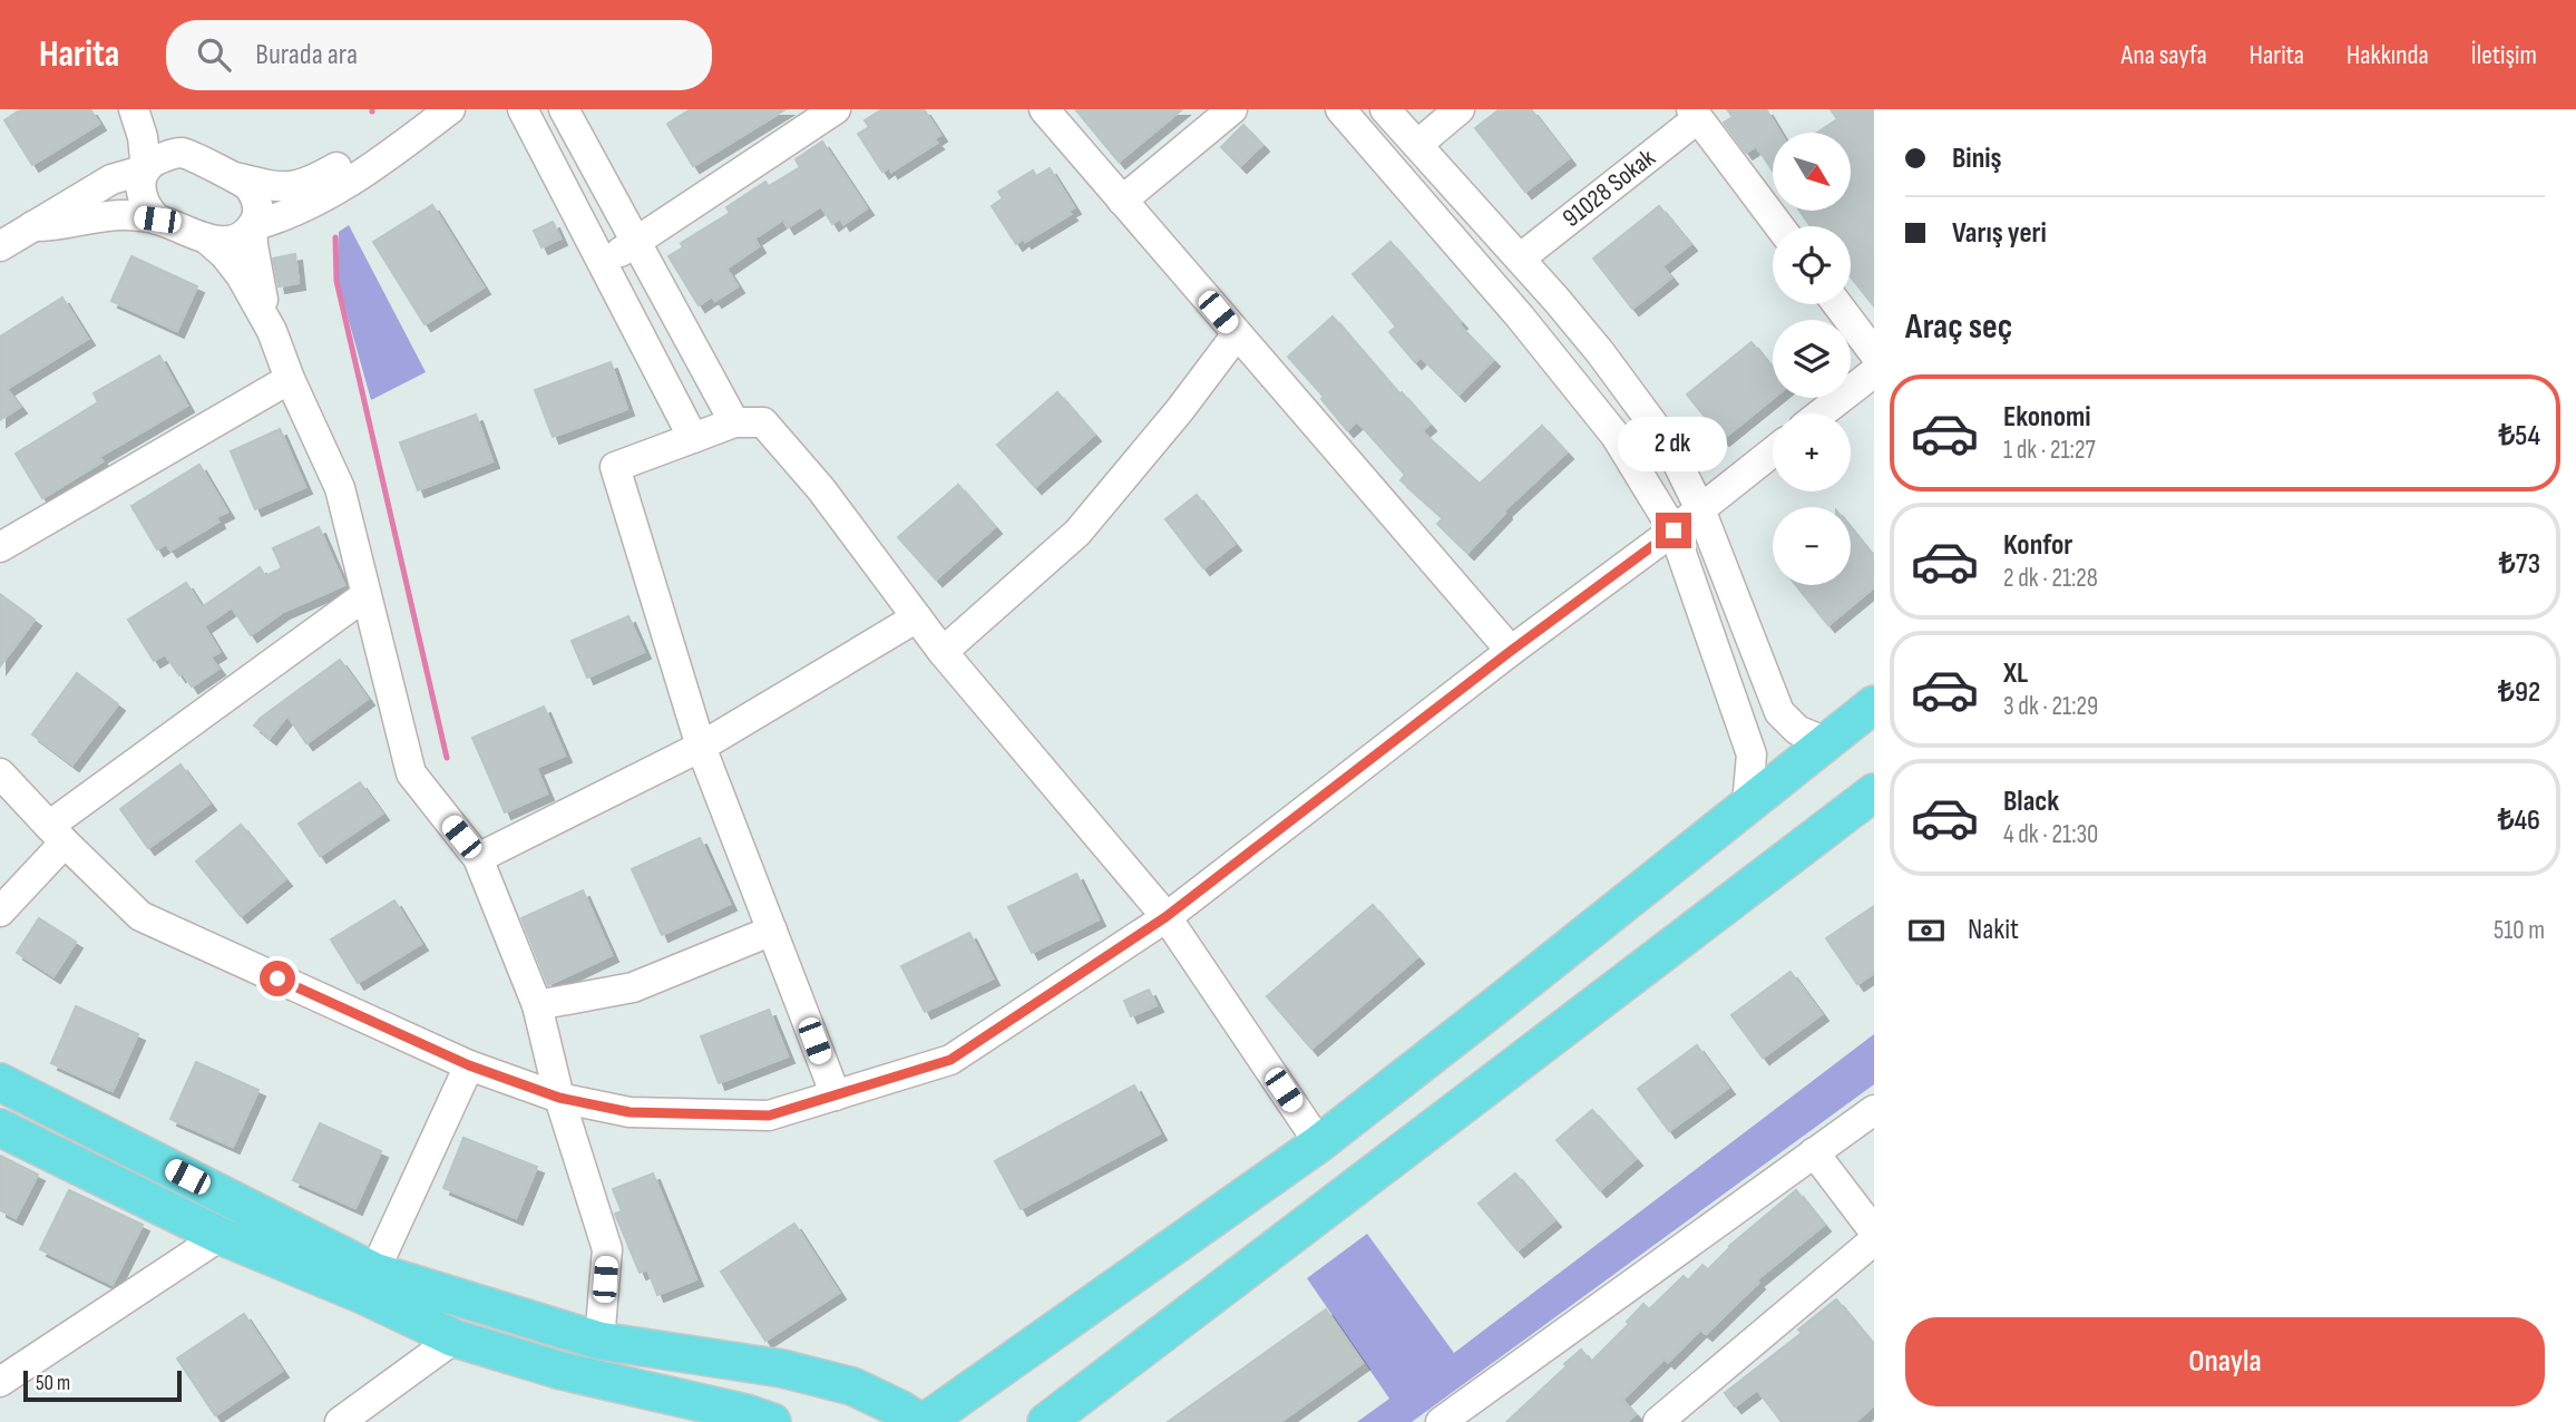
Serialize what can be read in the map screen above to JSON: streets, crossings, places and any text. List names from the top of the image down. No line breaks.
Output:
{"streets":{"street":["91028 Sokak"]},"scale_bar":"50 m","north":"bottom right","page":{"header":"Harita","search":"Burada ara","nav":["Ana sayfa","Harita","Hakkında","İletişim"],"banner":["Biniş","Varış yeri"],"map_buttons":["+","−"],"heading":"Araç seç","list":[{"name":"Ekonomi","note":"1 dk · 21:27","value":"₺54"},{"name":"Konfor","note":"2 dk · 21:28","value":"₺73"},{"name":"XL","note":"3 dk · 21:29","value":"₺92"},{"name":"Black","note":"4 dk · 21:30","value":"₺46"}],"bubble":"2 dk","pay":["Nakit","510 m"],"buttons":"Onayla","scale":"50 m"}}
